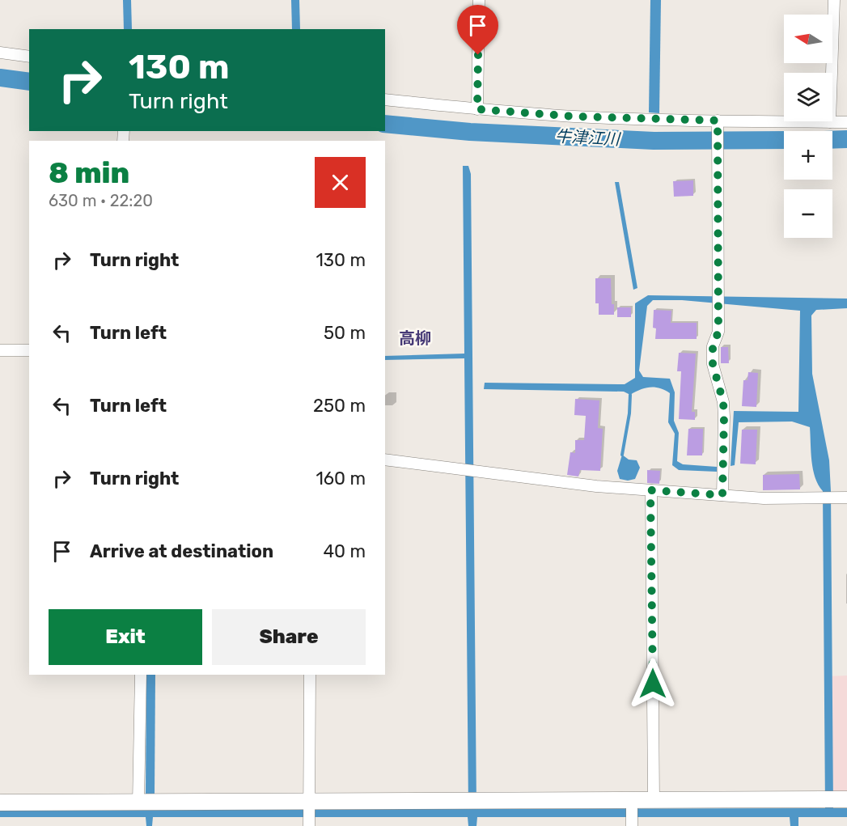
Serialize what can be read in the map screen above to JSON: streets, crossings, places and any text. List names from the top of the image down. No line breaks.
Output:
{"districts":["高柳"],"water":["牛津江川"],"north":"left","page":{"map_buttons":["+","−"],"turn":["130 m","Turn right"],"heading":["8 min","630 m · 22:20"],"list":[{"name":"Turn right","value":"130 m"},{"name":"Turn left","value":"50 m"},{"name":"Turn left","value":"250 m"},{"name":"Turn right","value":"160 m"},{"name":"Arrive at destination","value":"40 m"}],"buttons":["Exit","Share"]}}
